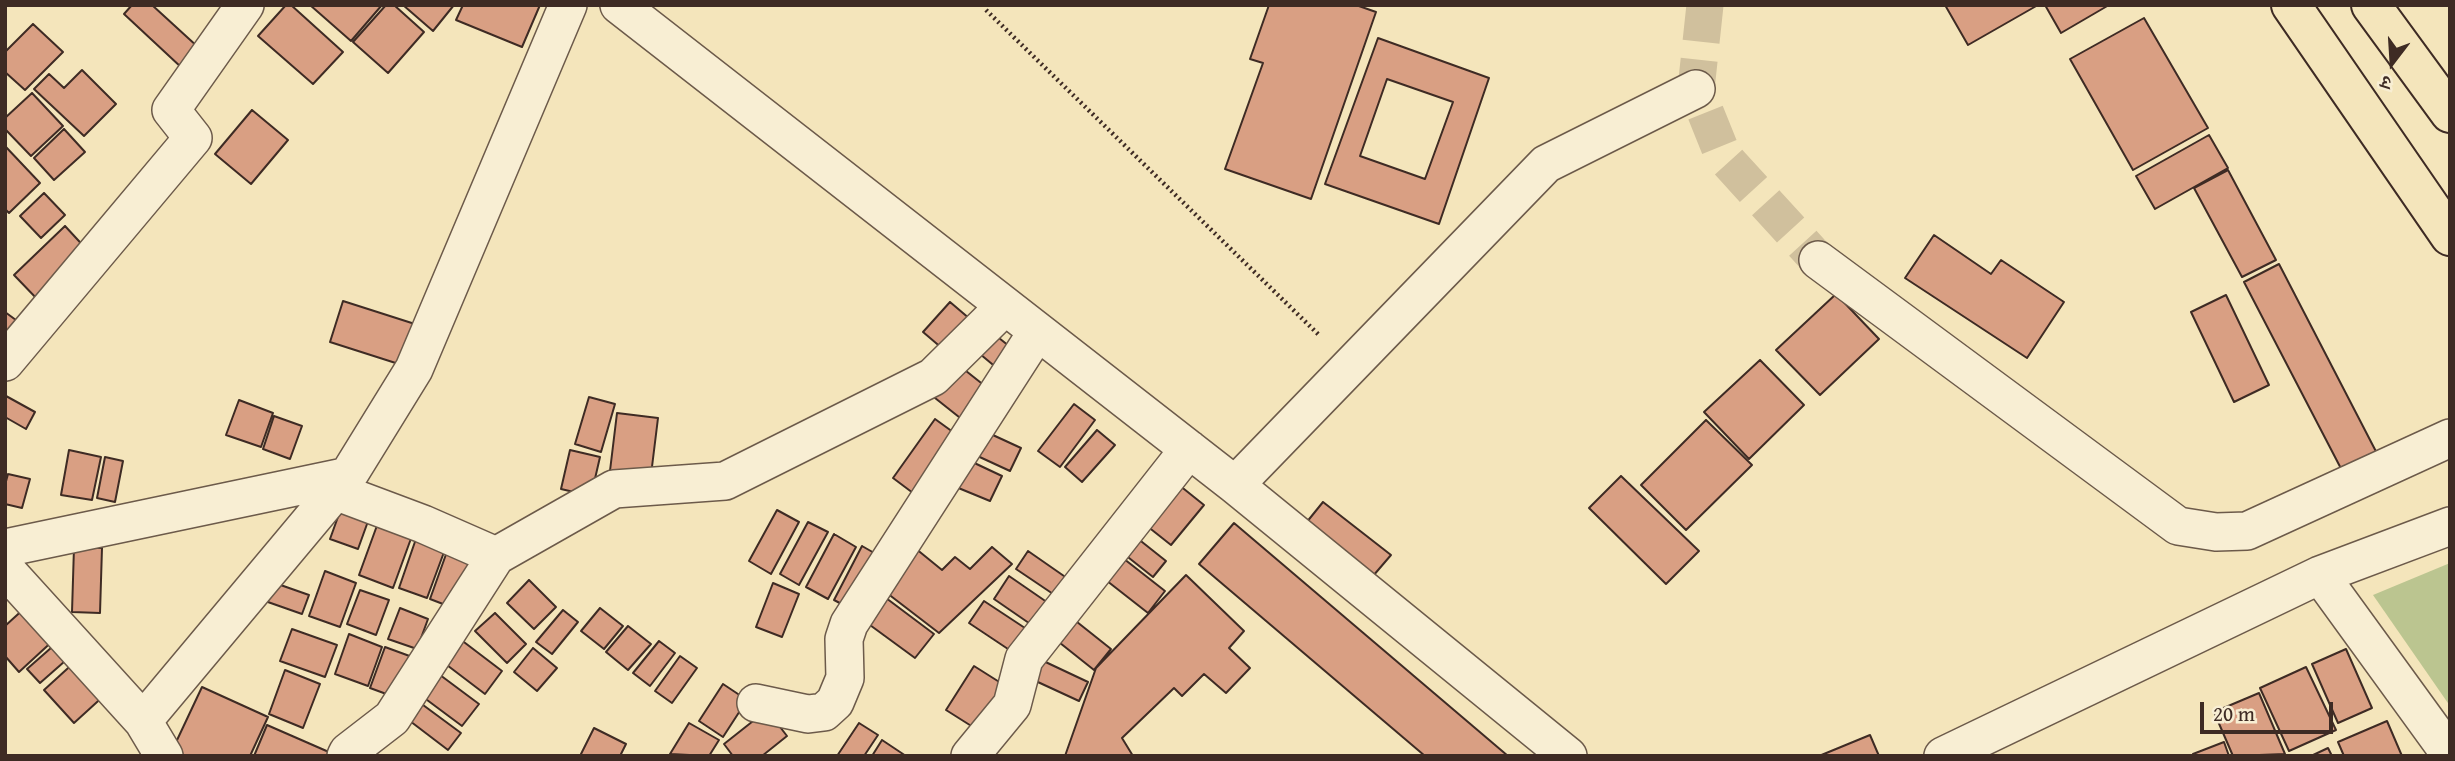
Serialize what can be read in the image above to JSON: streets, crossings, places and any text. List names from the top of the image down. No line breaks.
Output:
{"scale_bar":"20 m","north":"bottom"}
